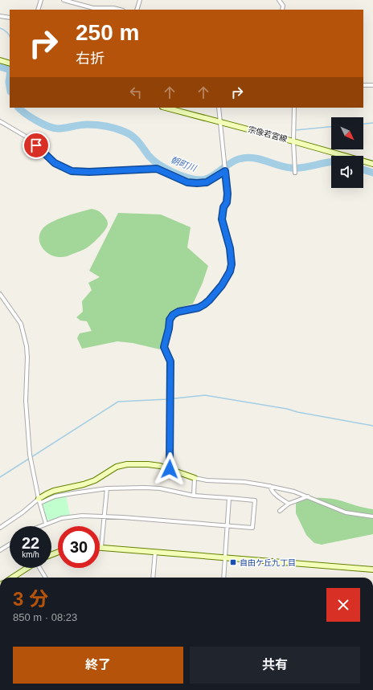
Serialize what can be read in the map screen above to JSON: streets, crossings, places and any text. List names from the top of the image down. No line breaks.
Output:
{"streets":{"street":["宗像若宮線"]},"water":["朝町川"],"places":{"transit":["自由ケ丘九丁目"]},"north":"bottom right","page":{"turn":["250 m","右折"],"speed":"22 km/h","limit":"30","heading":["3 分","850 m · 08:23"],"buttons":["終了","共有"]}}
